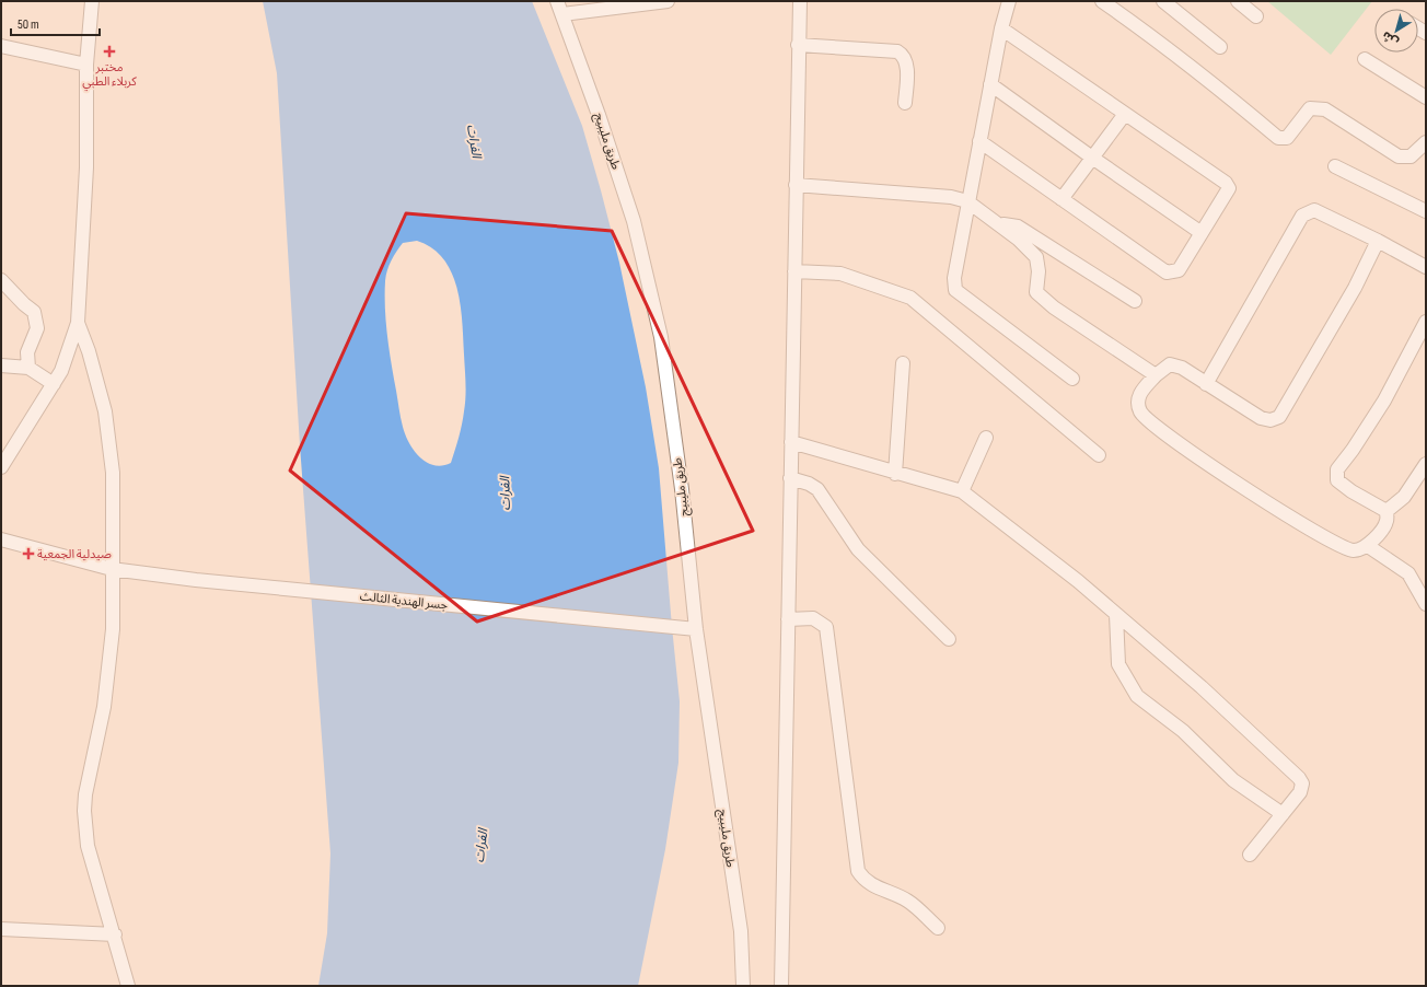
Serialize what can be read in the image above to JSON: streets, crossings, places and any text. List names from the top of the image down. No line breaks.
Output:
{"streets":{"street":["طريق مليبيج","جسر الهندية الثالث"]},"crossings":[["طريق مليبيج","جسر الهندية الثالث"]],"water":["الفرات"],"places":{"health":["مختبر كربلاء الطبي","صيدلية الجمعية"]},"scale_bar":"50 m","north":"bottom left"}
